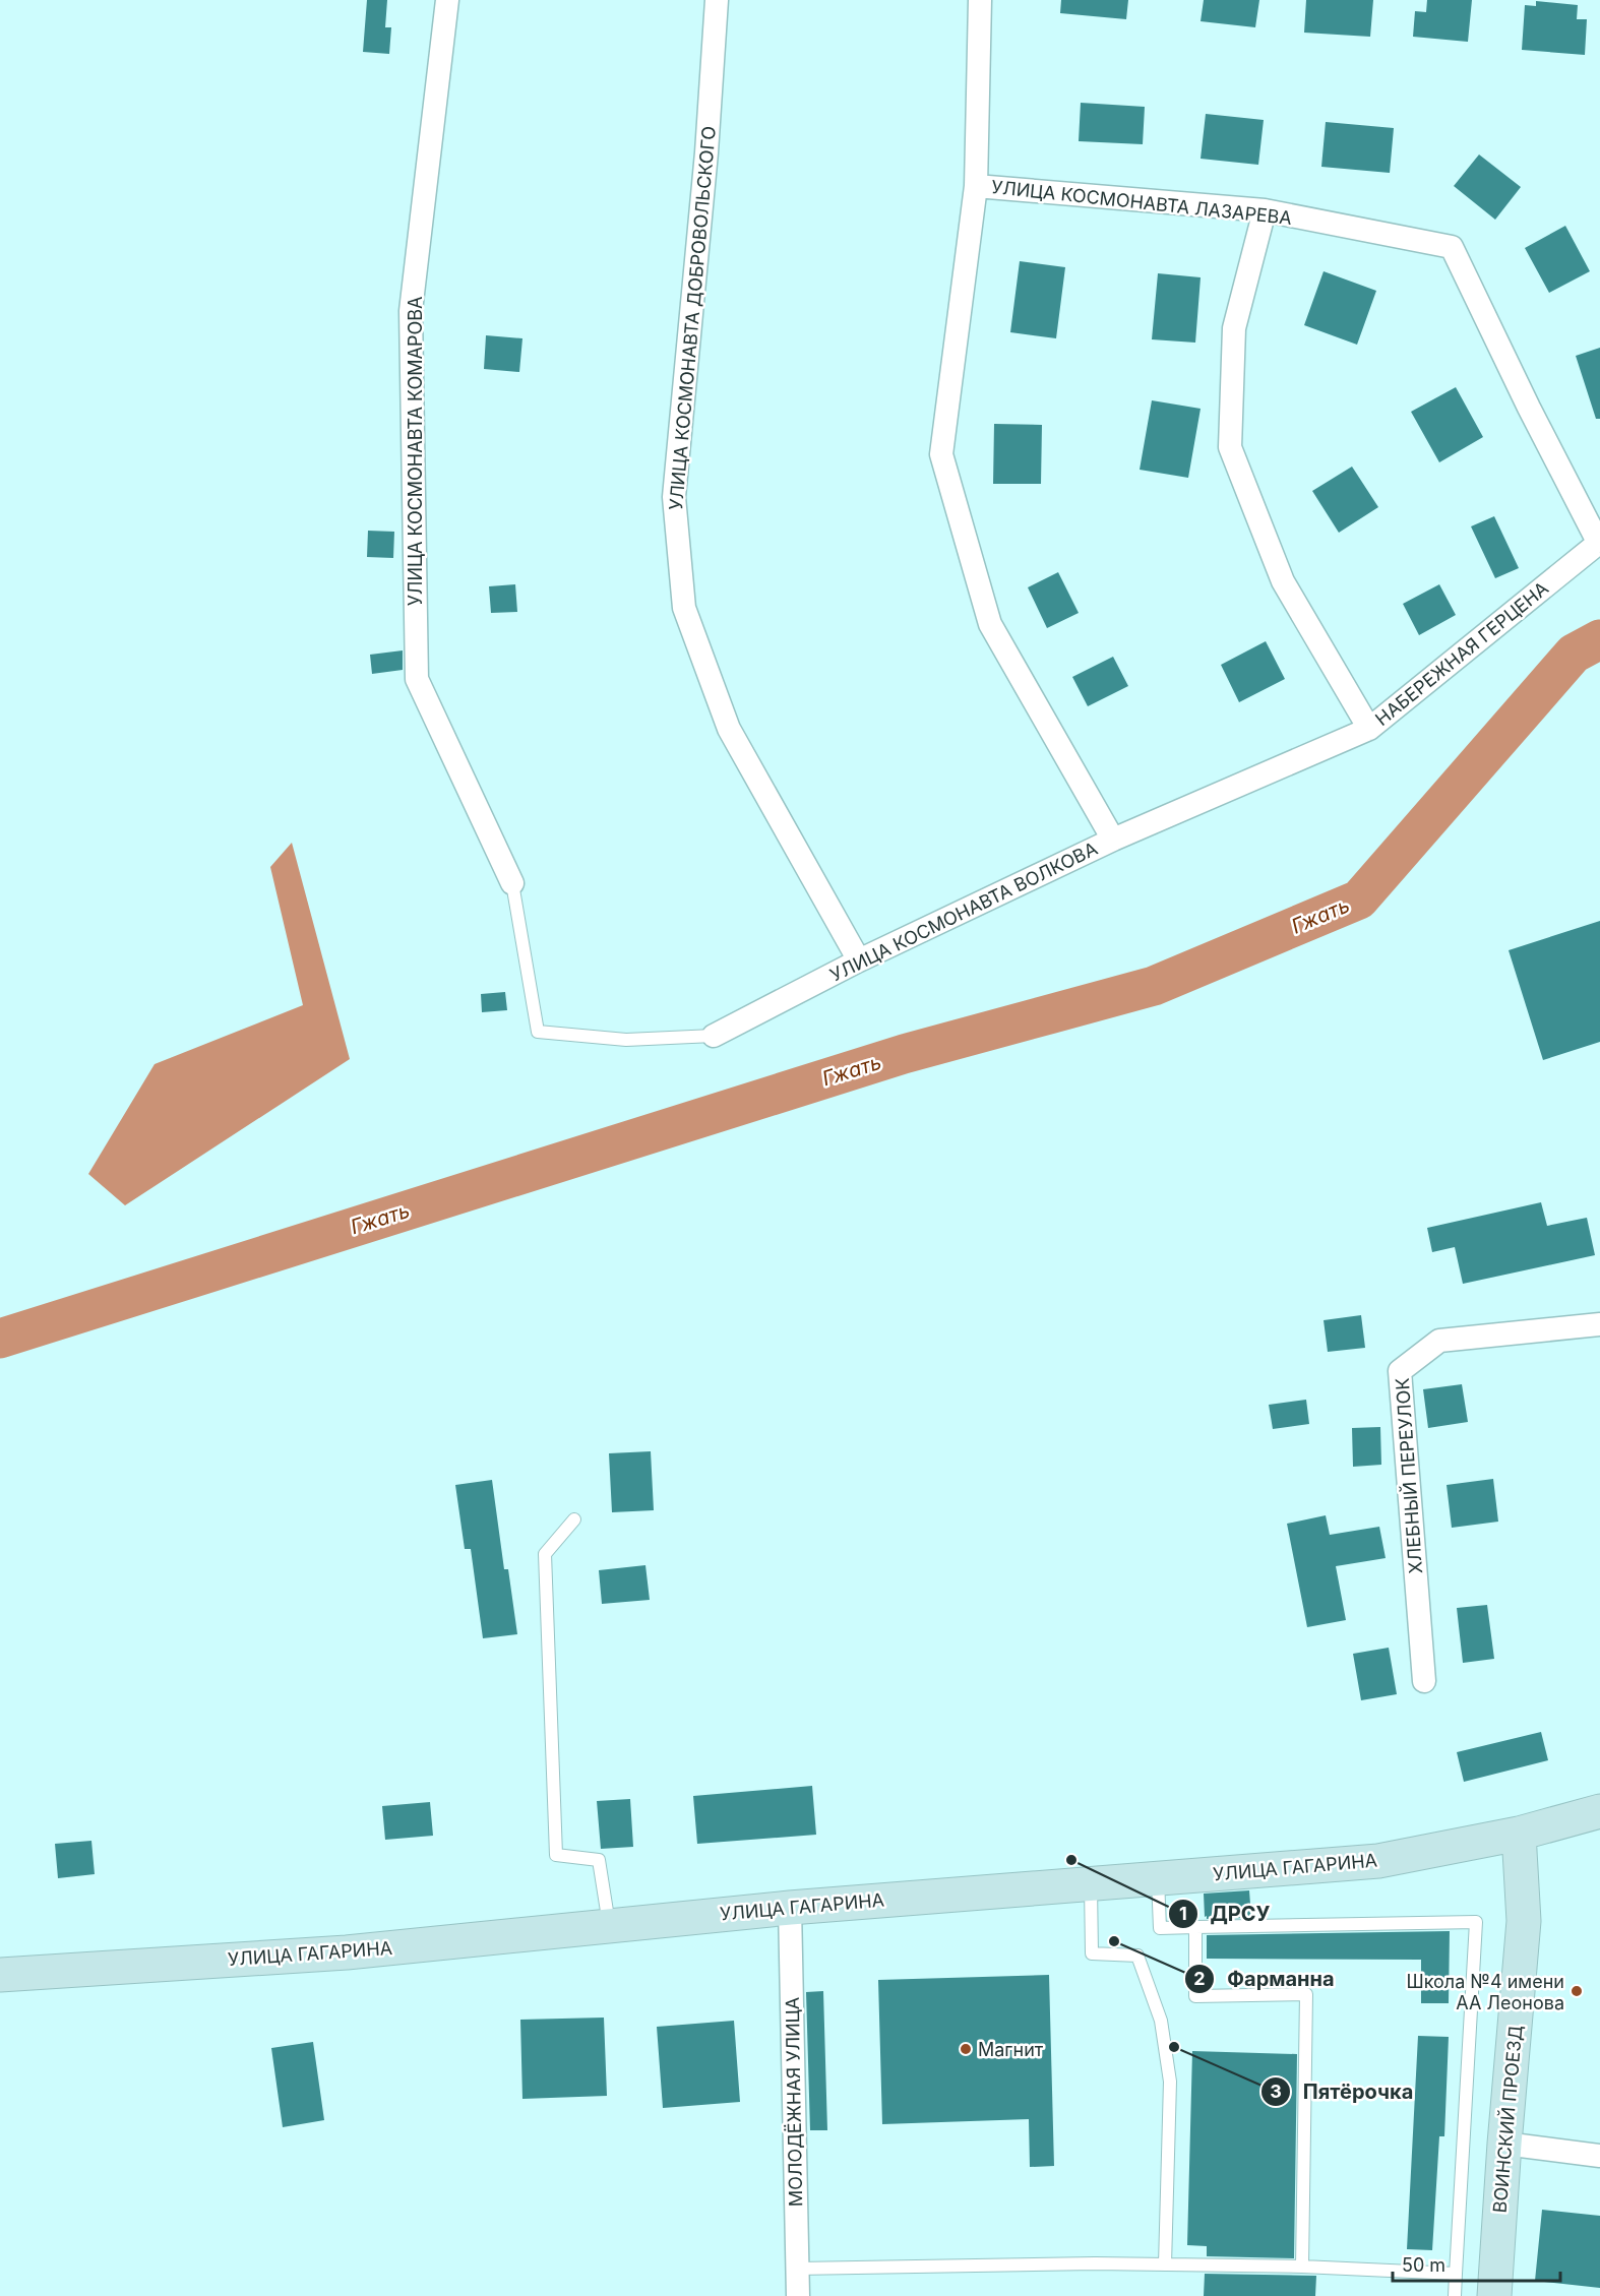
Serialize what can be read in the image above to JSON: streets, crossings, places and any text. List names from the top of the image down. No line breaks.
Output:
{"streets":{"main road":["УЛИЦА ГАГАРИНА","ВОИНСКИЙ ПРОЕЗД"],"street":["УЛИЦА КОСМОНАВТА ЛАЗАРЕВА","УЛИЦА КОСМОНАВТА ДОБРОВОЛЬСКОГО","УЛИЦА КОСМОНАВТА КОМАРОВА","НАБЕРЕЖНАЯ ГЕРЦЕНА","УЛИЦА КОСМОНАВТА ВОЛКОВА","ХЛЕБНЫЙ ПЕРЕУЛОК","МОЛОДЁЖНАЯ УЛИЦА"]},"crossings":[["УЛИЦА КОСМОНАВТА ЛАЗАРЕВА","НАБЕРЕЖНАЯ ГЕРЦЕНА"],["УЛИЦА КОСМОНАВТА ЛАЗАРЕВА","УЛИЦА КОСМОНАВТА ВОЛКОВА"],["УЛИЦА КОСМОНАВТА ДОБРОВОЛЬСКОГО","УЛИЦА КОСМОНАВТА ВОЛКОВА"],["НАБЕРЕЖНАЯ ГЕРЦЕНА","УЛИЦА КОСМОНАВТА ВОЛКОВА"],["УЛИЦА ГАГАРИНА","МОЛОДЁЖНАЯ УЛИЦА"],["УЛИЦА ГАГАРИНА","ВОИНСКИЙ ПРОЕЗД"]],"water":["Гжать"],"places":["ДРСУ","Фарманна","Школа №4 имени АА Леонова","Пятёрочка","Магнит"],"scale_bar":"50 m"}
